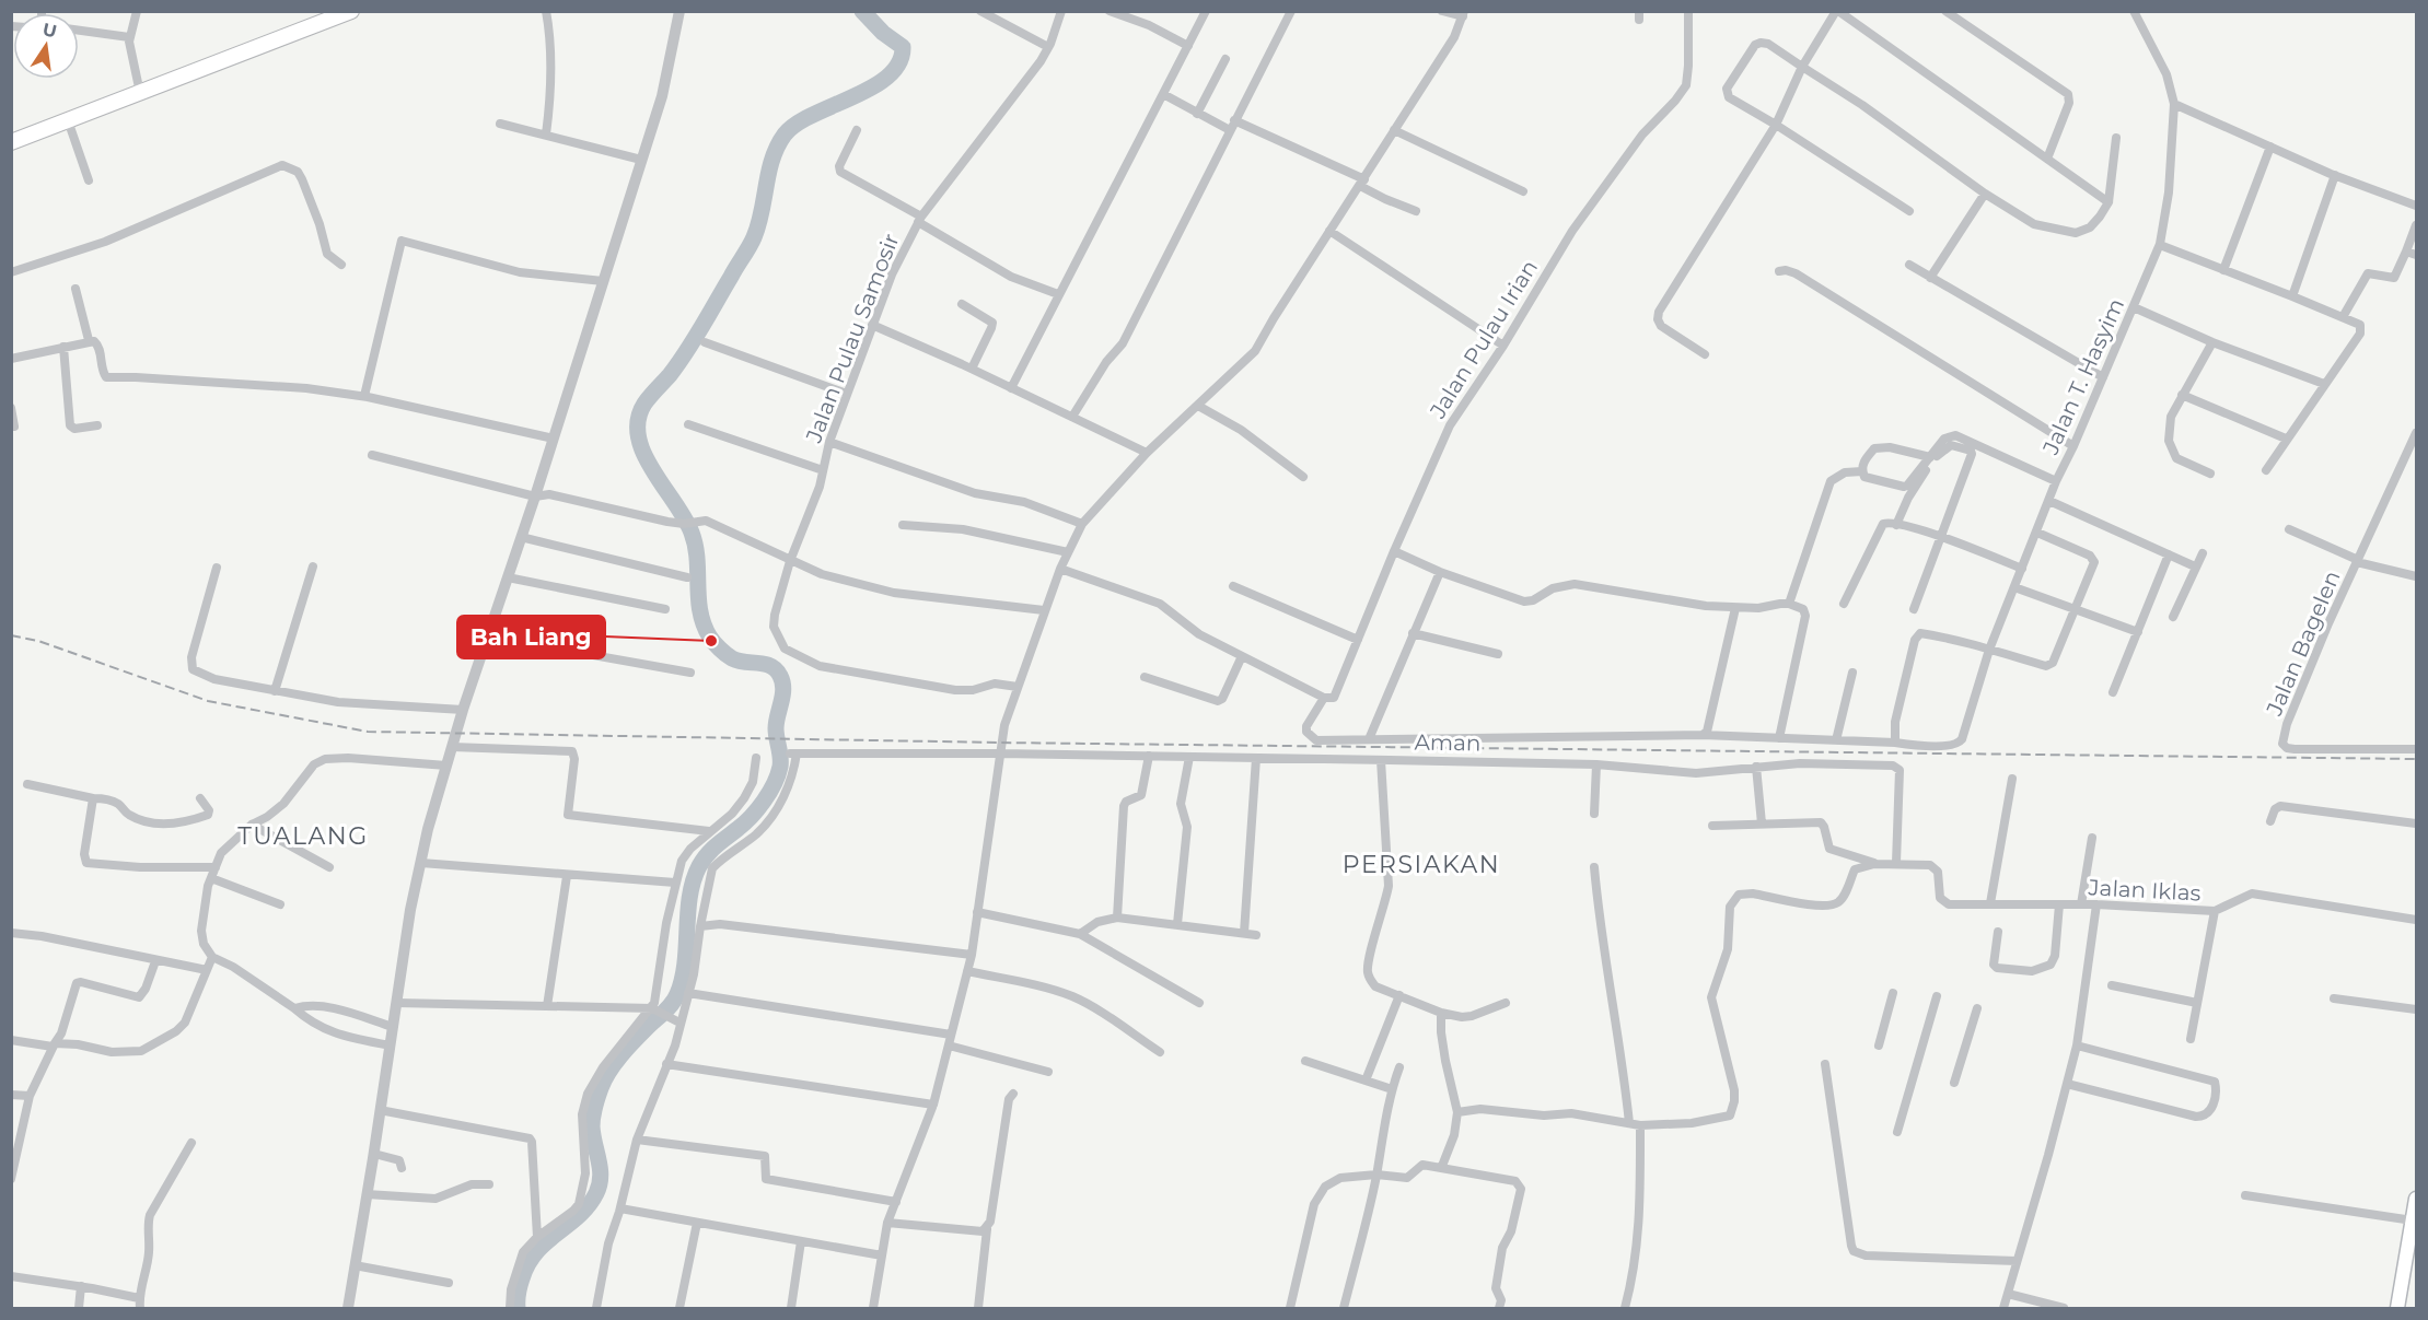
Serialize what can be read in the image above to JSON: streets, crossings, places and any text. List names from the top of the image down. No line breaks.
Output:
{"streets":{"street":["Jalan Pulau Samosir","Jalan Pulau Irian","Jalan T. Hasyim","Jalan Bagelen","Aman","Jalan Iklas"]},"crossings":[["Aman","Jalan Iklas"]],"districts":["TUALANG","PERSIAKAN"],"places":["Bah Liang"],"north":"top"}
